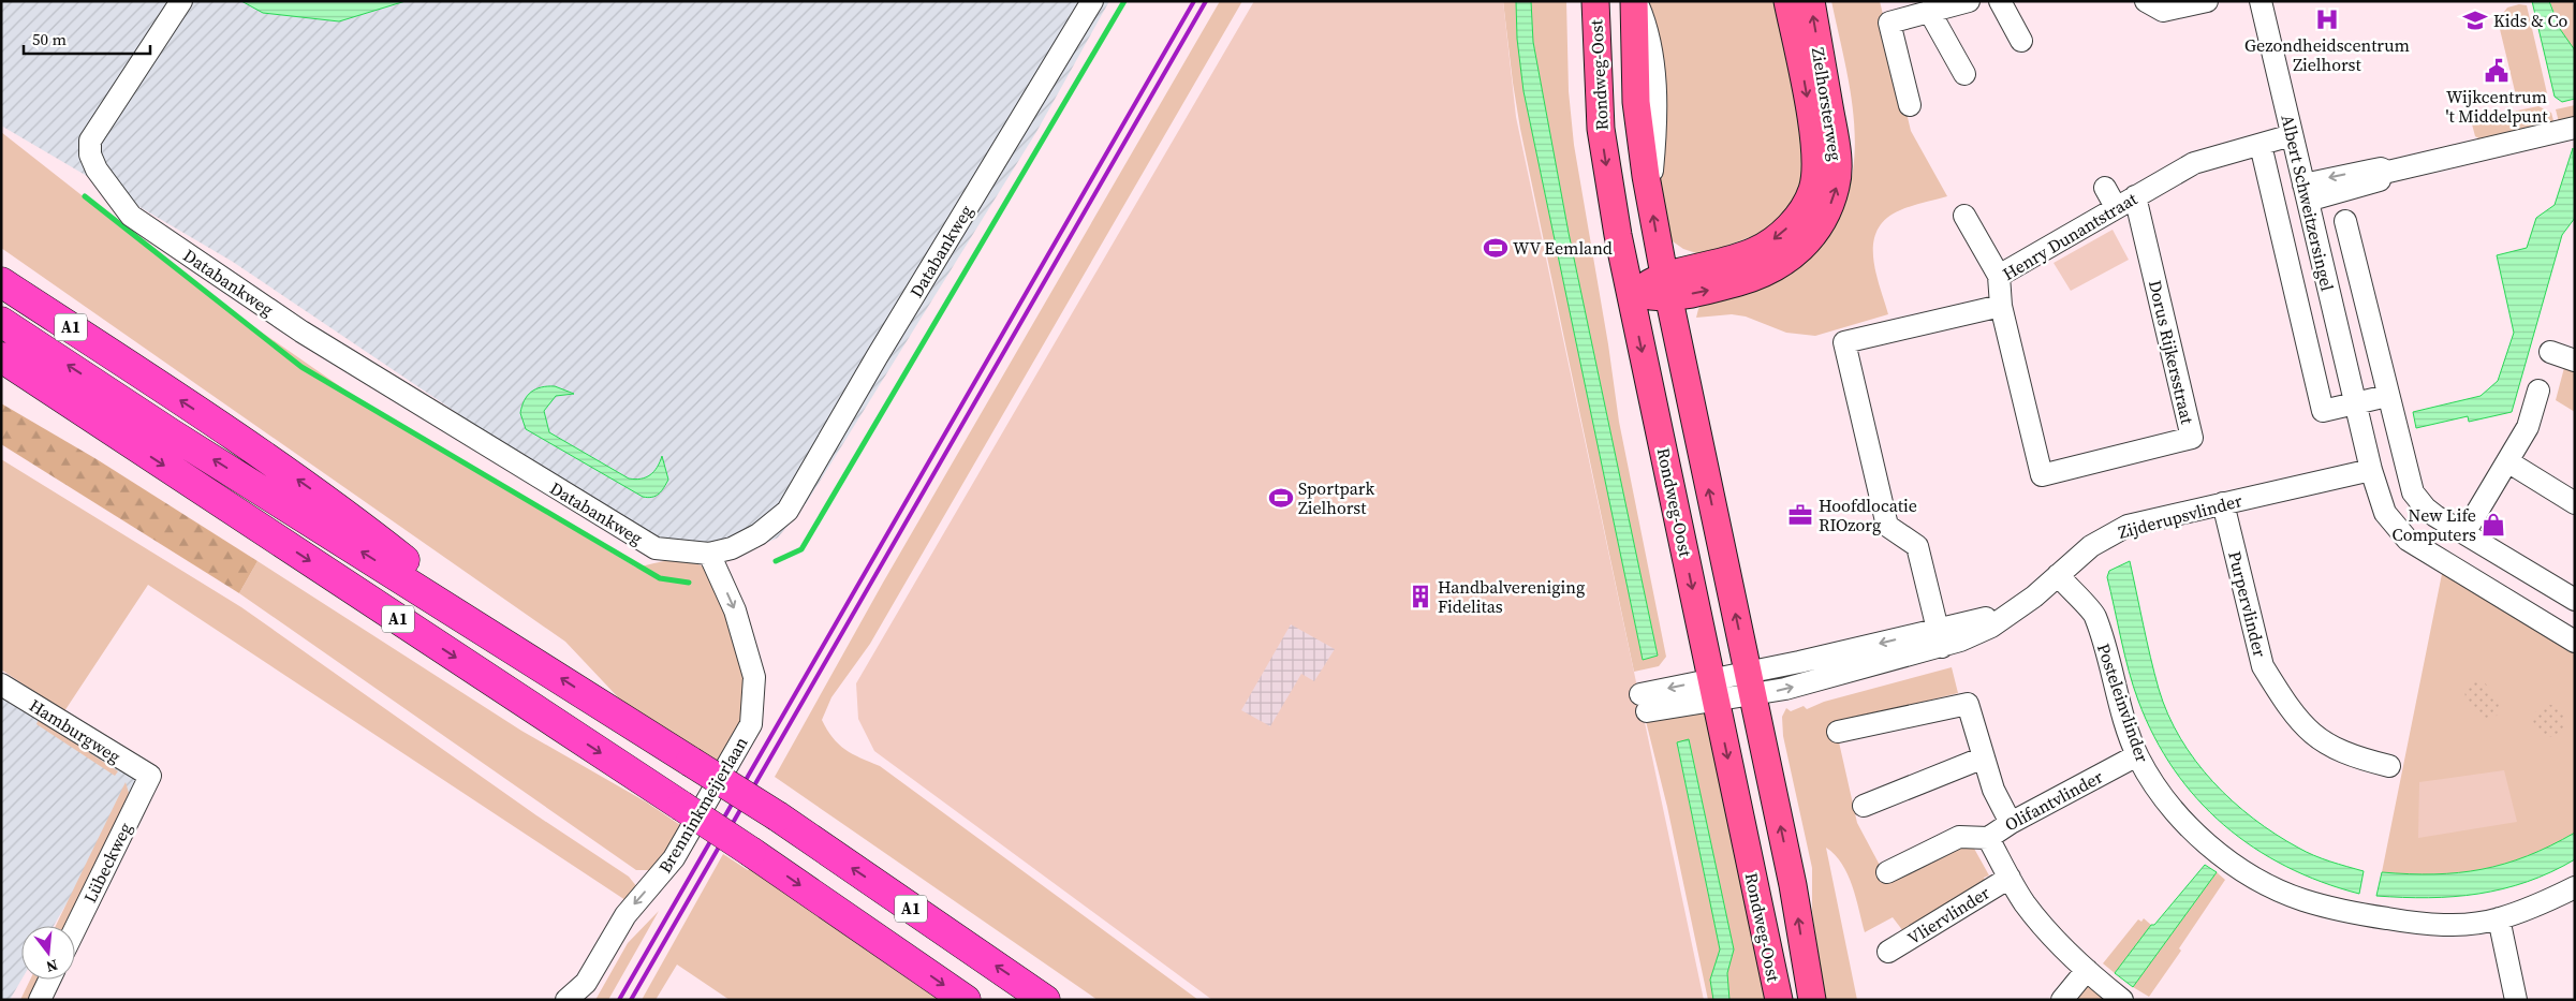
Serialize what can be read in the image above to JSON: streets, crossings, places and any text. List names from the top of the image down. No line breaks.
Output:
{"streets":{"highway":["A1"],"main road":["Rondweg-Oost","Zielhorsterweg"],"street":["Albert Schweitzersingel","Henry Dunantstraat","Databankweg","Dorus Rijkersstraat","Zijderupsvlinder","Purpervlinder","Posteleinvlinder","Hamburgweg","Olifantvlinder","Brenninkmeijerlaan","Lübeckweg","Vliervlinder"]},"crossings":[["Rondweg-Oost","Zielhorsterweg"],["Rondweg-Oost","Zijderupsvlinder"],["Albert Schweitzersingel","Henry Dunantstraat"],["Albert Schweitzersingel","Zijderupsvlinder"],["Henry Dunantstraat","Dorus Rijkersstraat"],["Henry Dunantstraat","Zijderupsvlinder"],["Databankweg","Brenninkmeijerlaan"],["Zijderupsvlinder","Purpervlinder"],["Zijderupsvlinder","Posteleinvlinder"],["Posteleinvlinder","Olifantvlinder"],["Hamburgweg","Lübeckweg"],["Olifantvlinder","Vliervlinder"]],"one_way":["Brenninkmeijerlaan"],"places":{"hospital":["Gezondheidscentrum Zielhorst"],"school or university":["Kids & Co"],"public building":["Wijkcentrum 't Middelpunt"],"sports":["WV Eemland","Sportpark Zielhorst"],"office":["Hoofdlocatie RIOzorg"],"shop":["New Life Computers"],"building":["Handbalvereniging Fidelitas"]},"scale_bar":"50 m","north":"bottom"}
